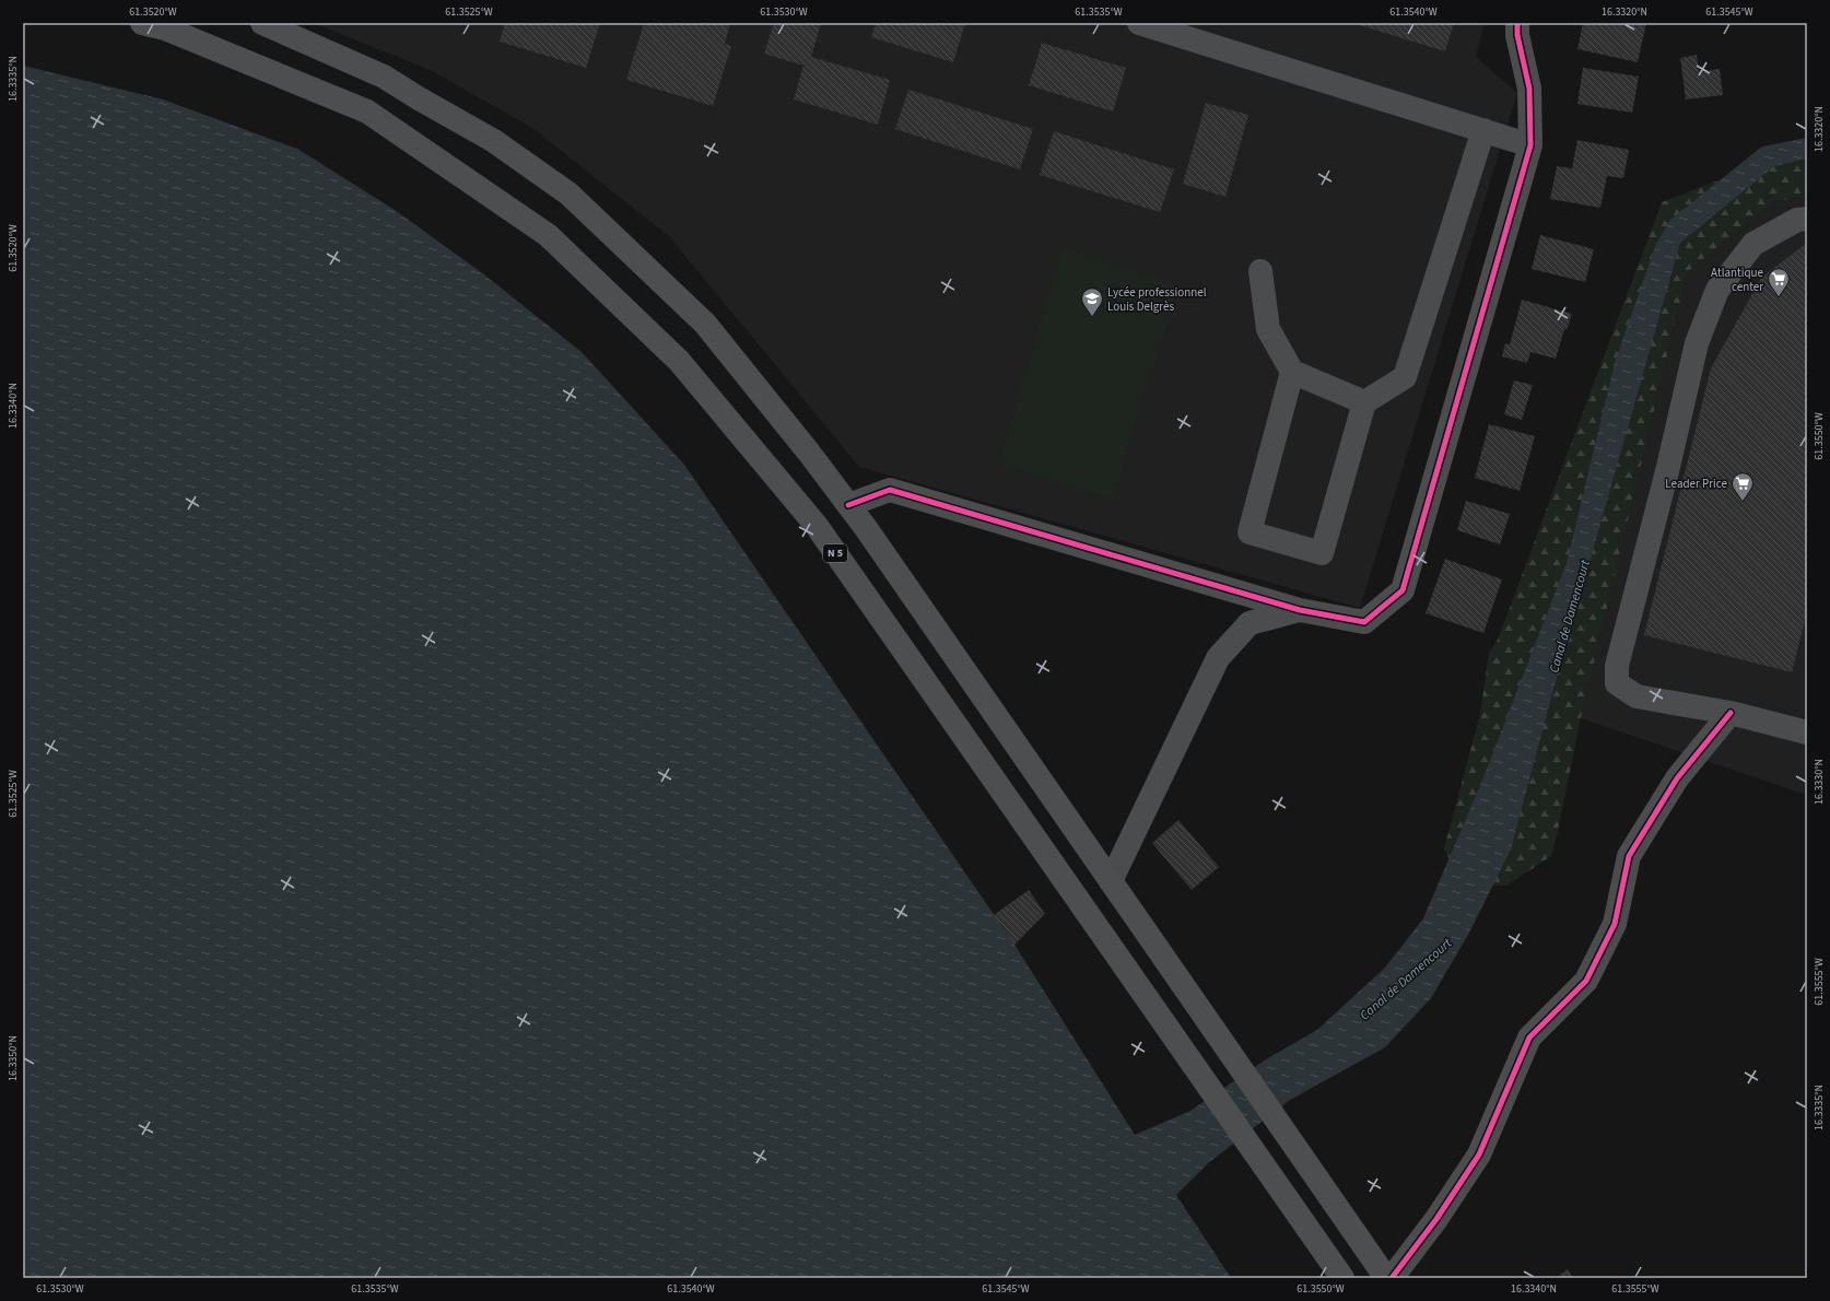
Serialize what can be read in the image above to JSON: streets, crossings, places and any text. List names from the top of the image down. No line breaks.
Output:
{"streets":{"main road":["N 5"]},"water":["Canal de Damencourt"],"places":{"supermarket":["Atlantique center","Leader Price"],"school or university":["Lycée professionnel Louis Delgrès"]},"coordinates":["61.3520°W","61.3525°W","61.3530°W","61.3535°W","61.3540°W","16.3320°N","61.3545°W","16.3335°N","16.3340°N","61.3550°W","16.3330°N","61.3555°W","16.3350°N"]}
